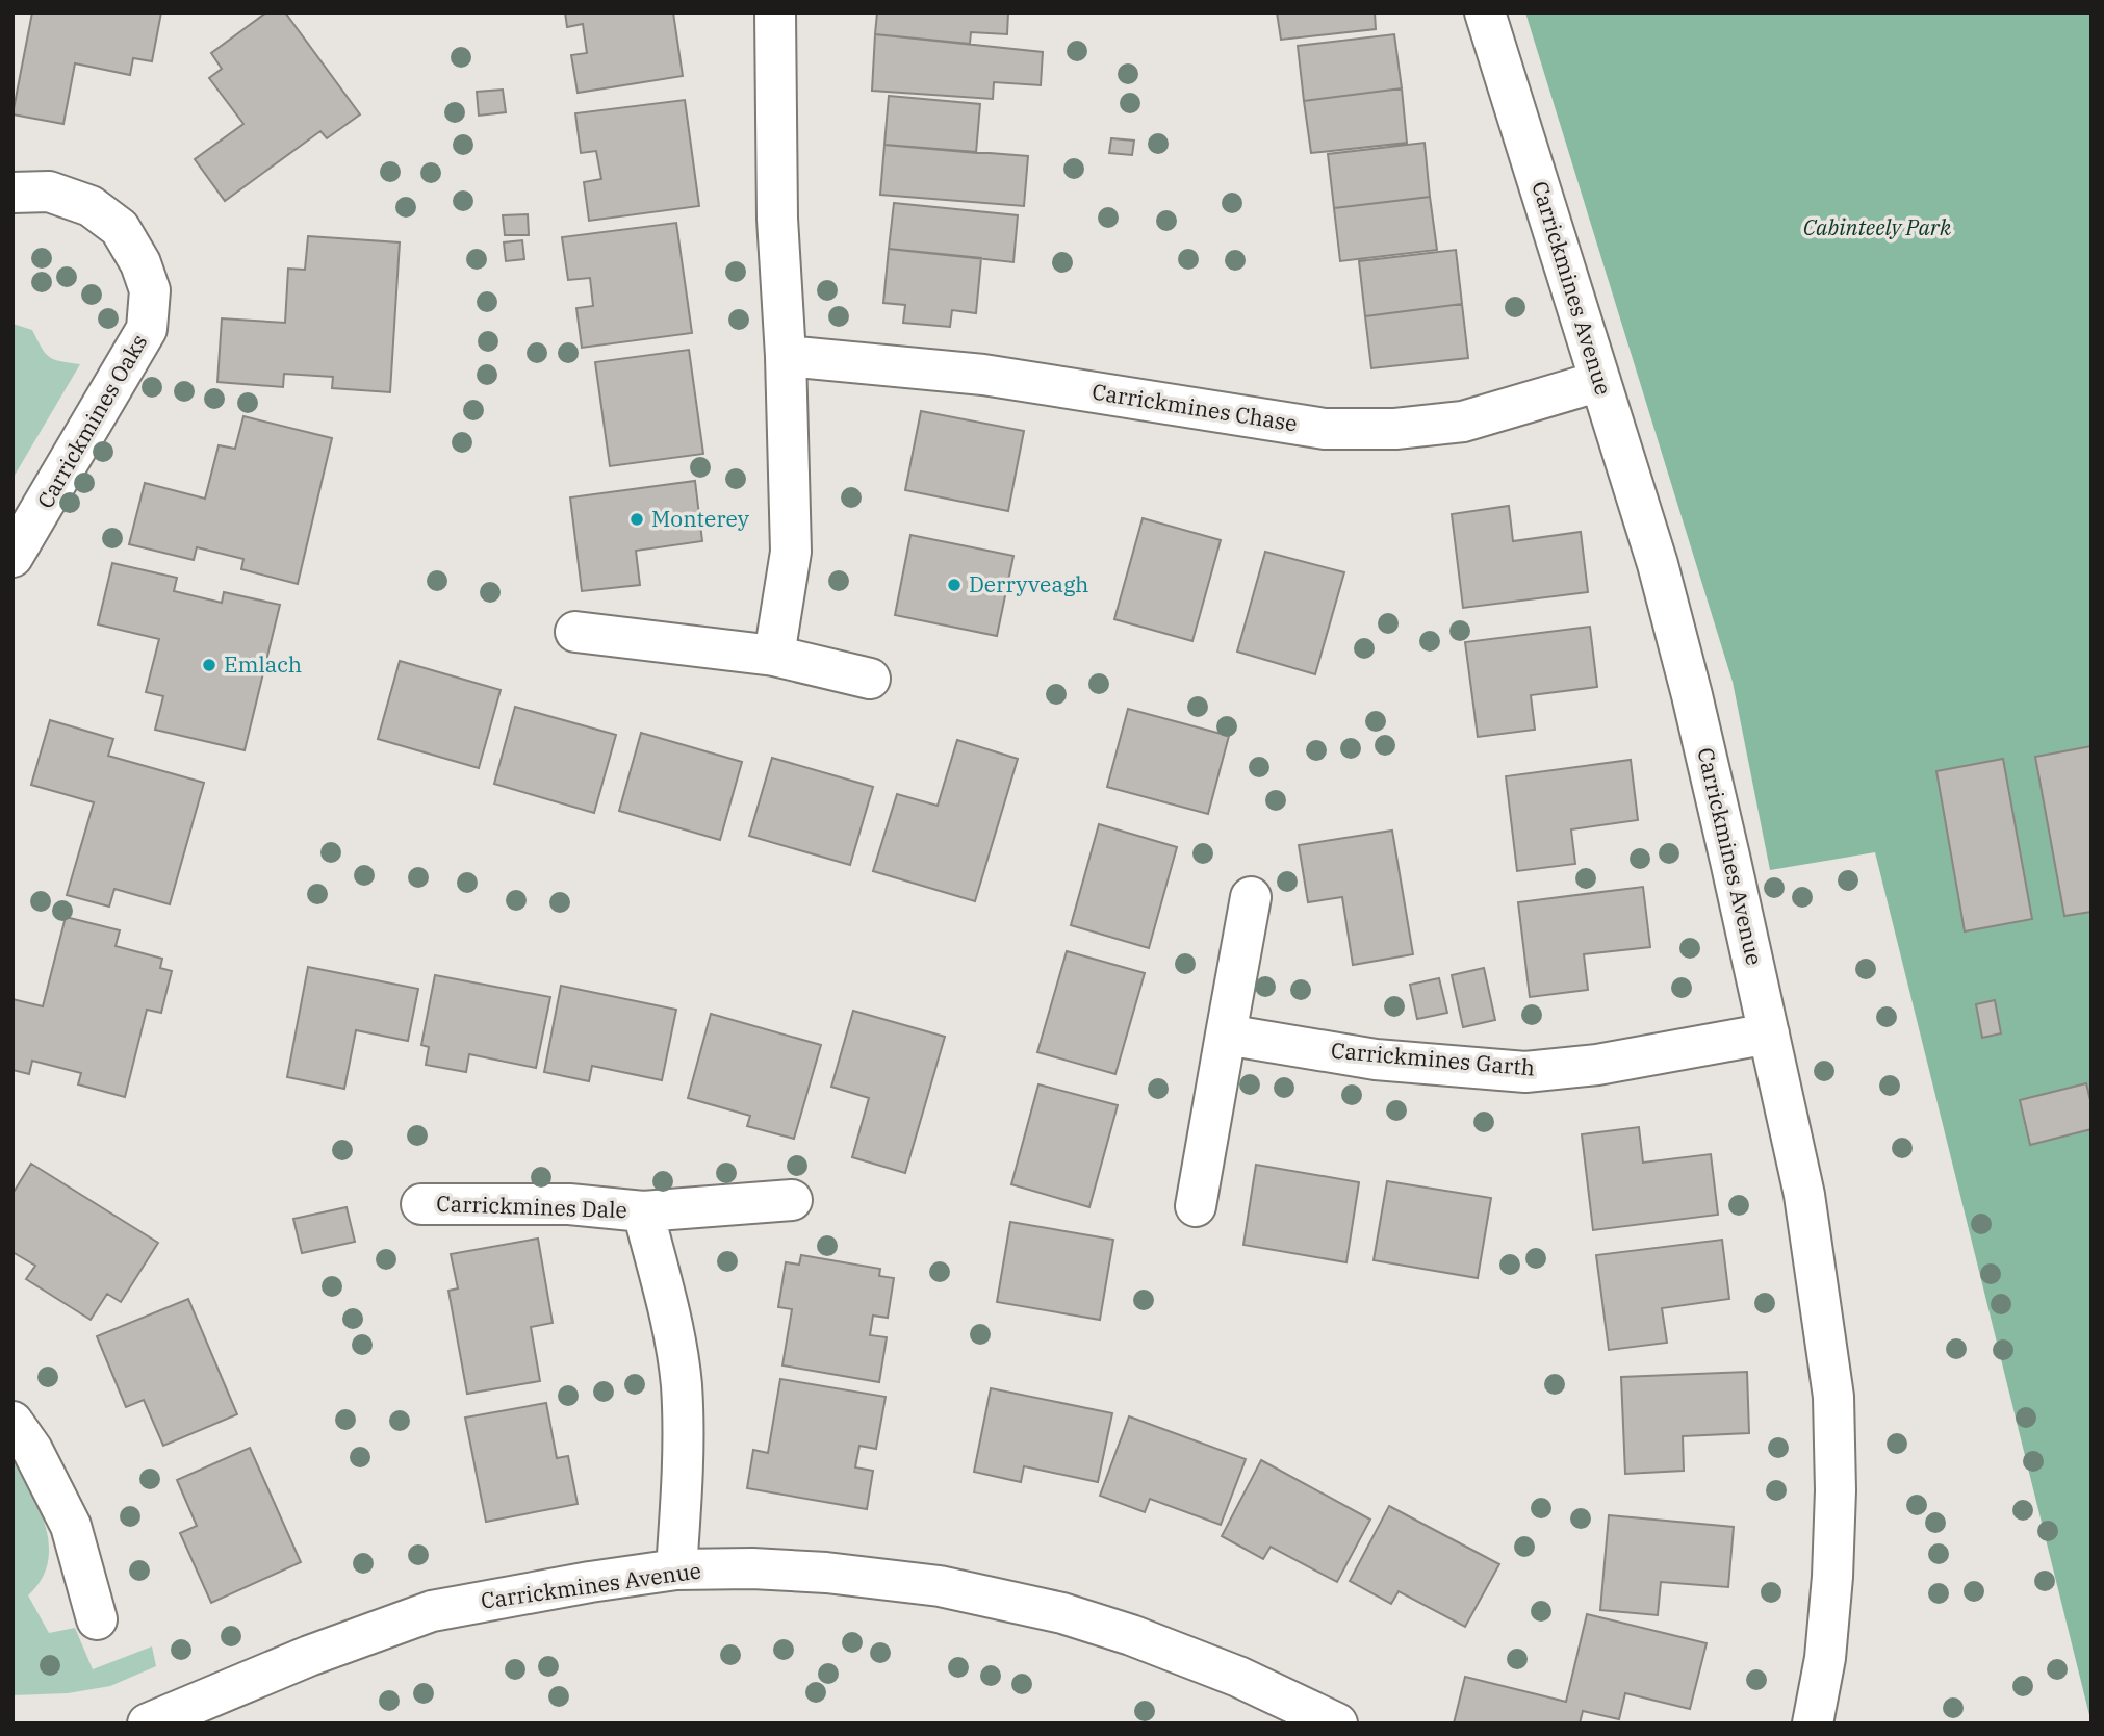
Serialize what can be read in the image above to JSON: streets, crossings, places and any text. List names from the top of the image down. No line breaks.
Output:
{"streets":{"street":["Carrickmines Avenue","Carrickmines Chase","Carrickmines Oaks","Carrickmines Garth","Carrickmines Dale"]},"crossings":[["Carrickmines Avenue","Carrickmines Chase"],["Carrickmines Avenue","Carrickmines Garth"],["Carrickmines Avenue","Carrickmines Dale"]],"parks":["Cabinteely Park"],"places":["Monterey","Derryveagh","Emlach"]}
